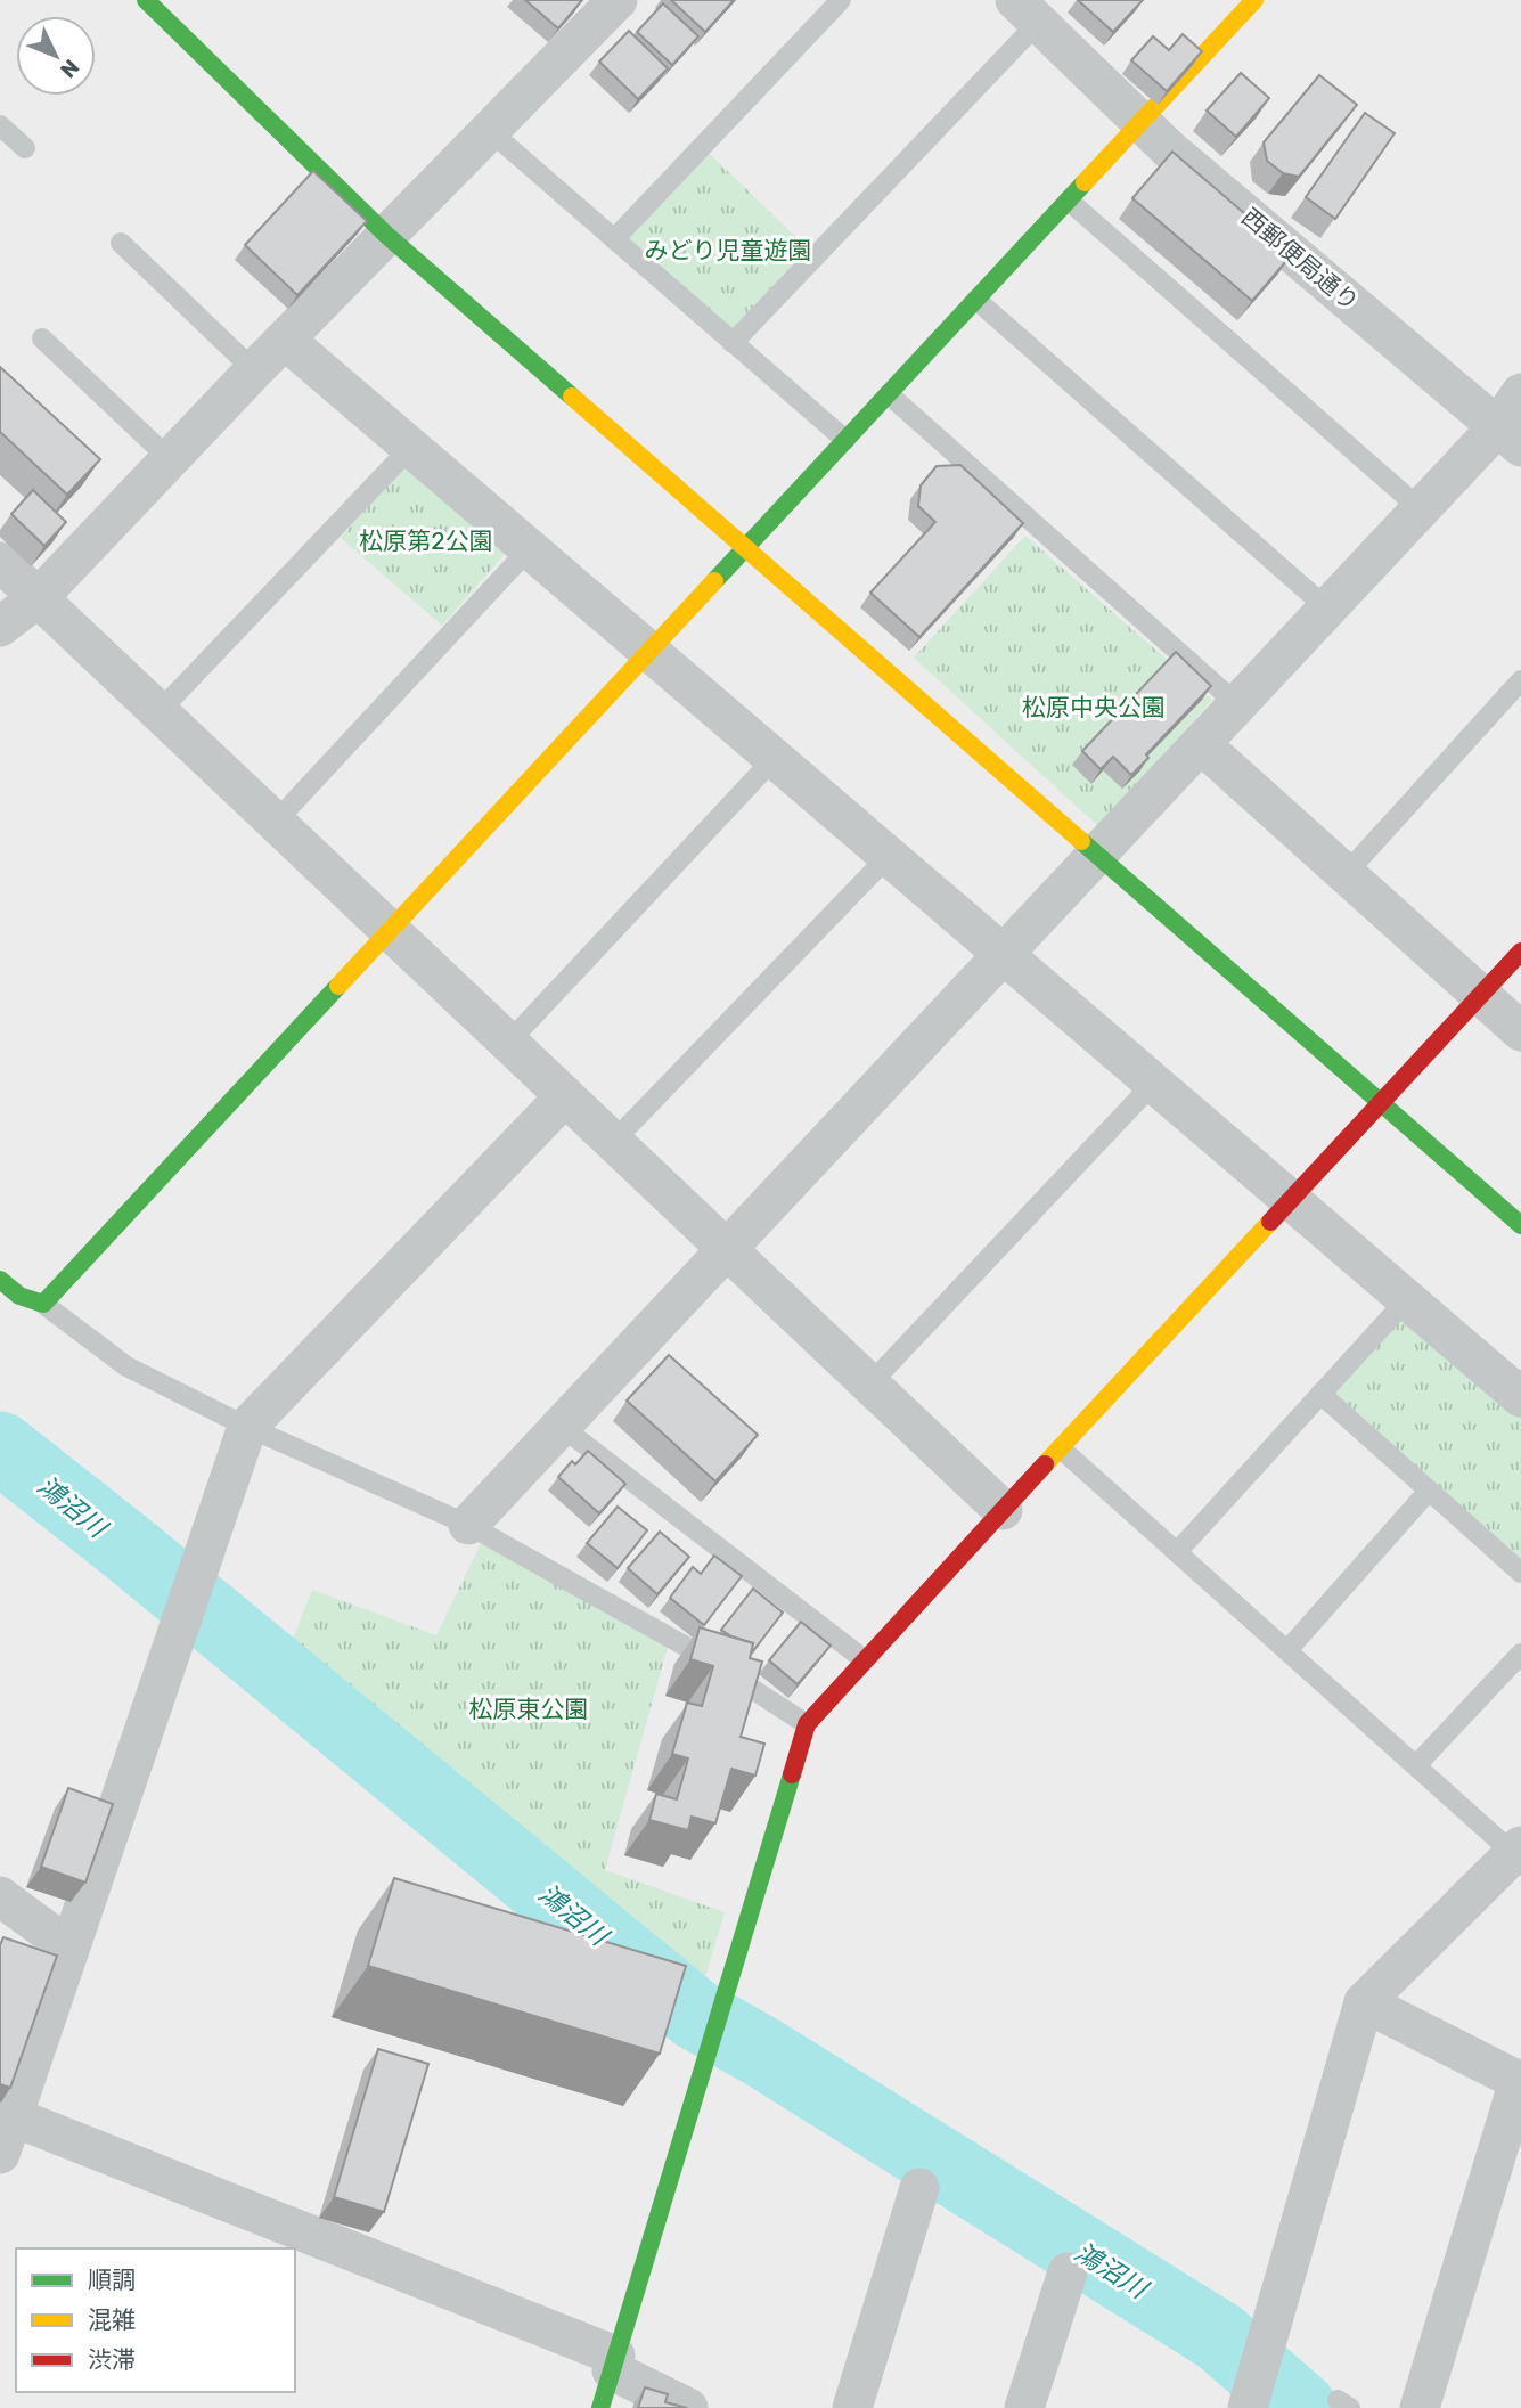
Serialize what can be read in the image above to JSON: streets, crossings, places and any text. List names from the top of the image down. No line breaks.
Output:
{"streets":{"street":["西郵便局通り"]},"water":["鴻沼川"],"parks":["みどり児童遊園","松原第2公園","松原中央公園","松原東公園"],"legend":["順調","混雑","渋滞"],"north":"bottom right"}
